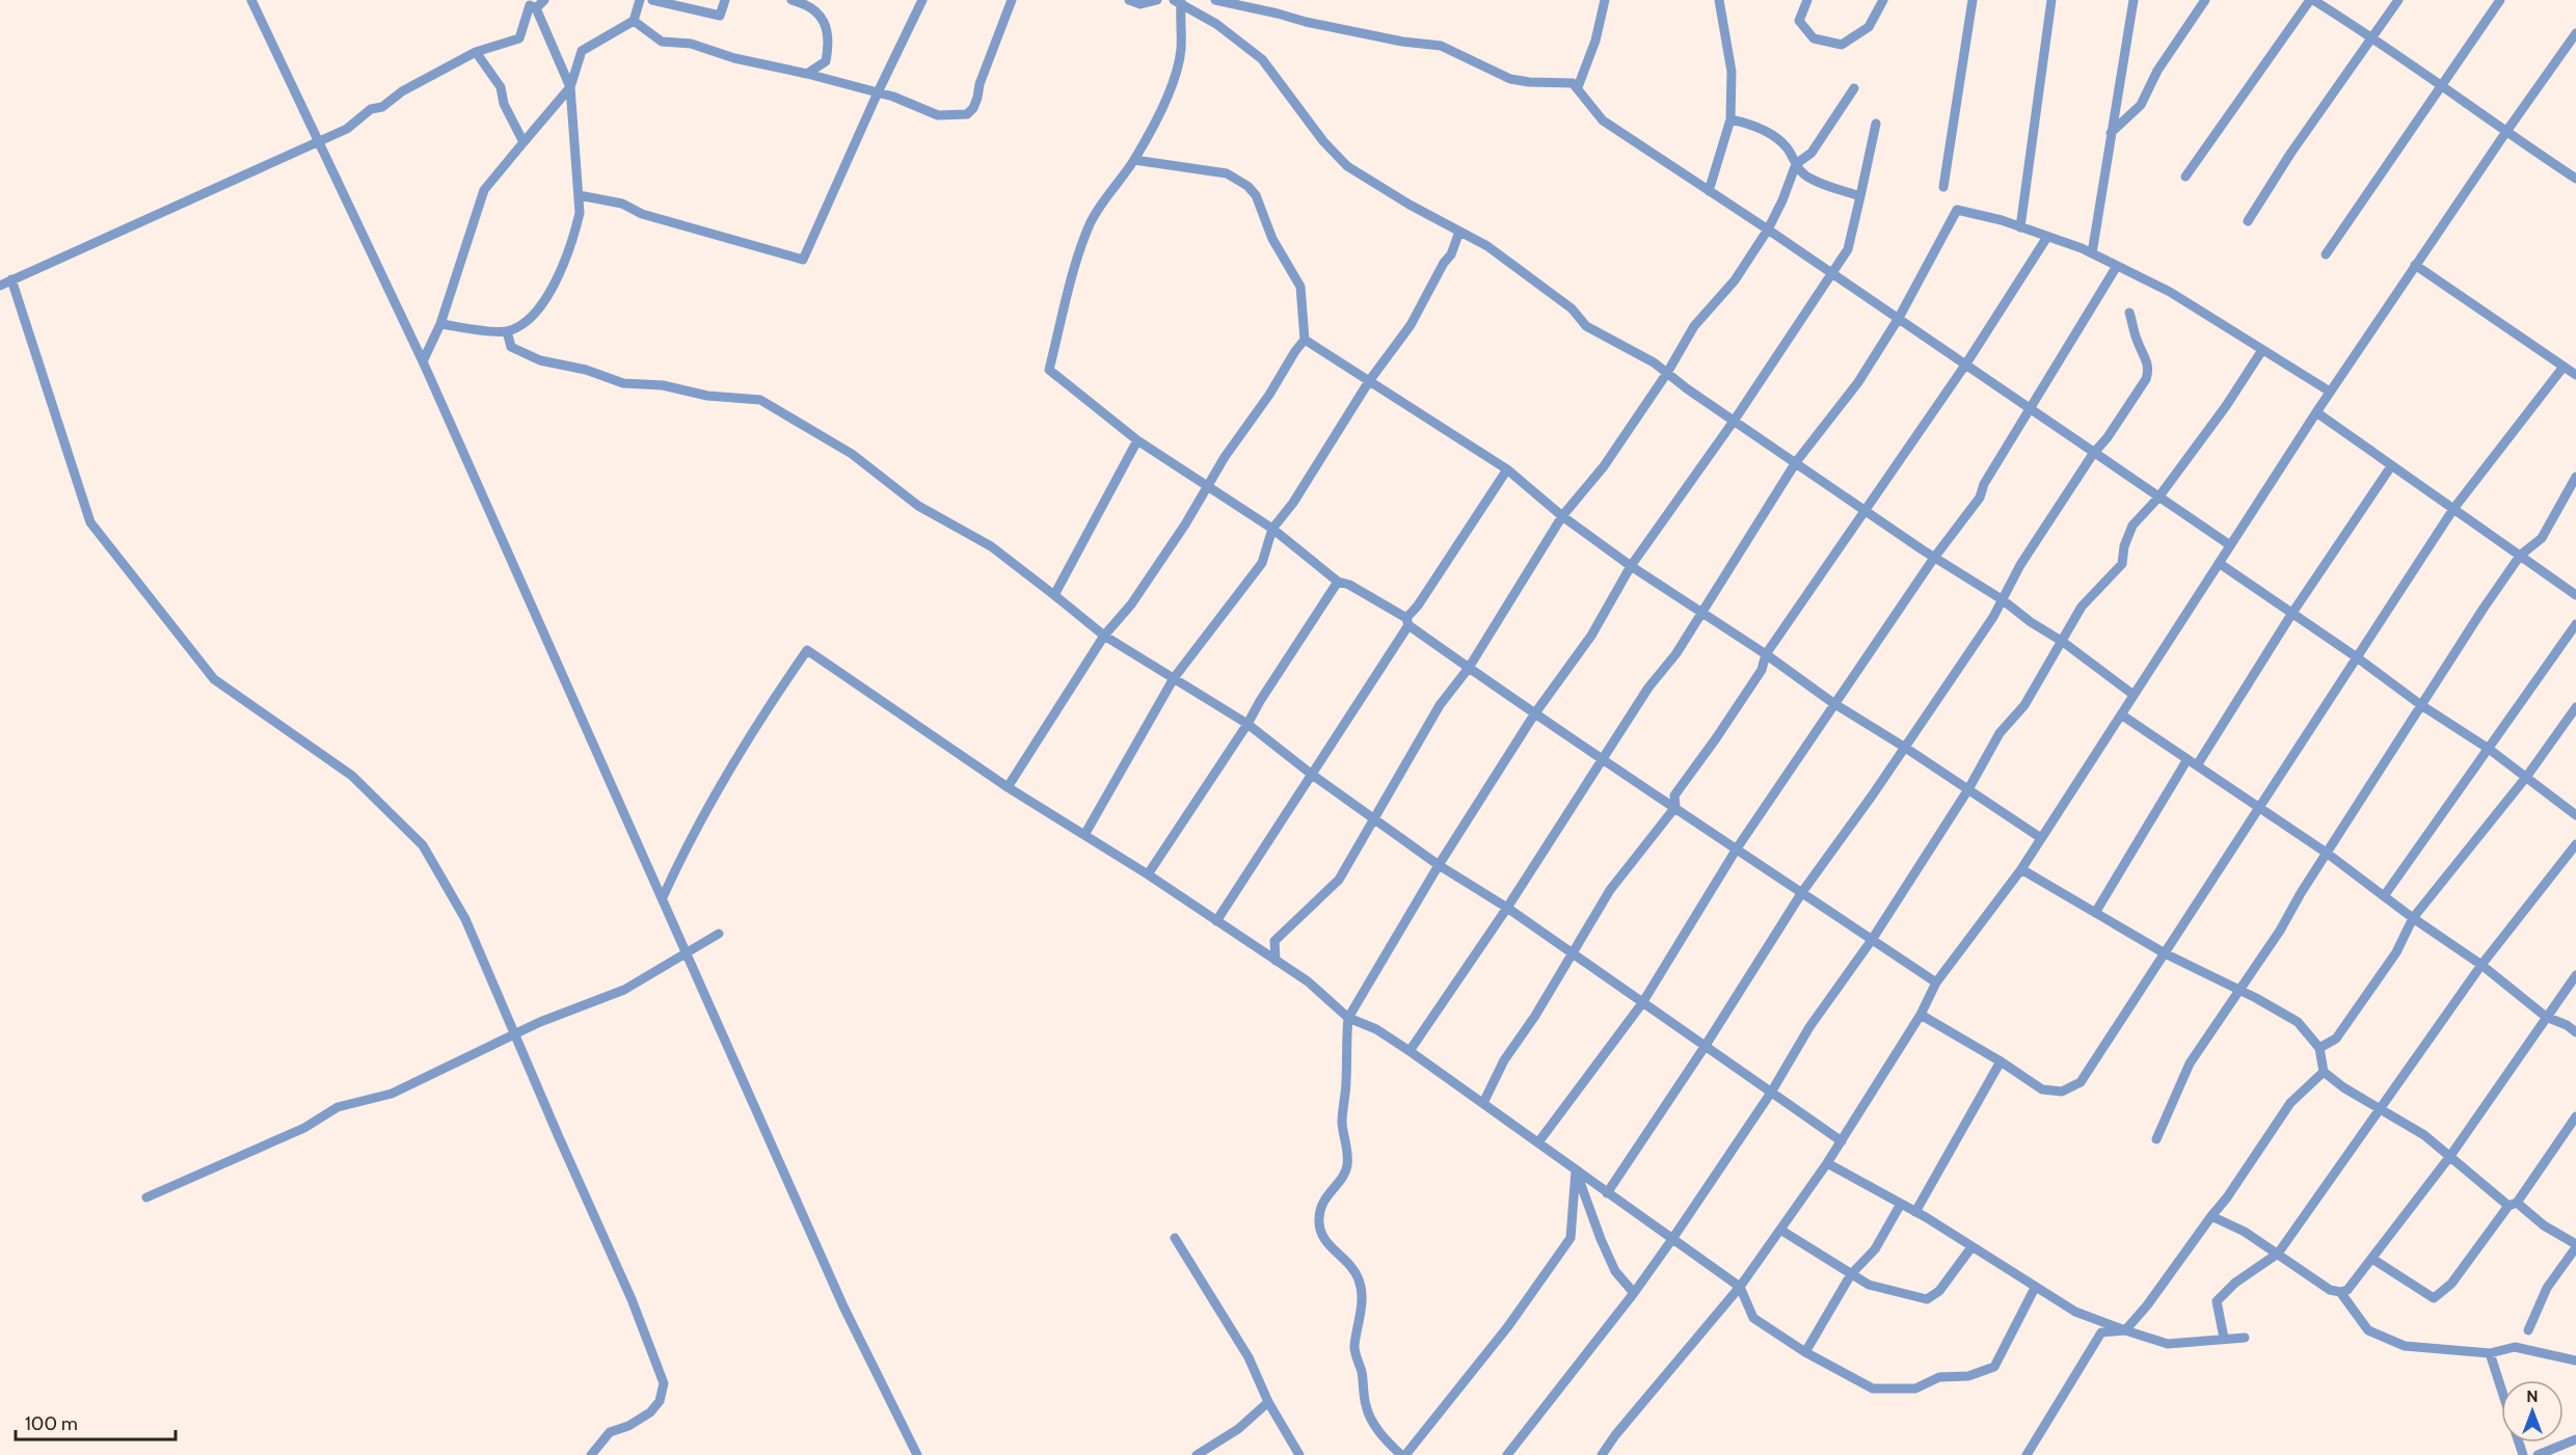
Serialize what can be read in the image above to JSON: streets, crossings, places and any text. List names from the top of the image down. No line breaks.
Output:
{"scale_bar":"100 m","north":"top"}
